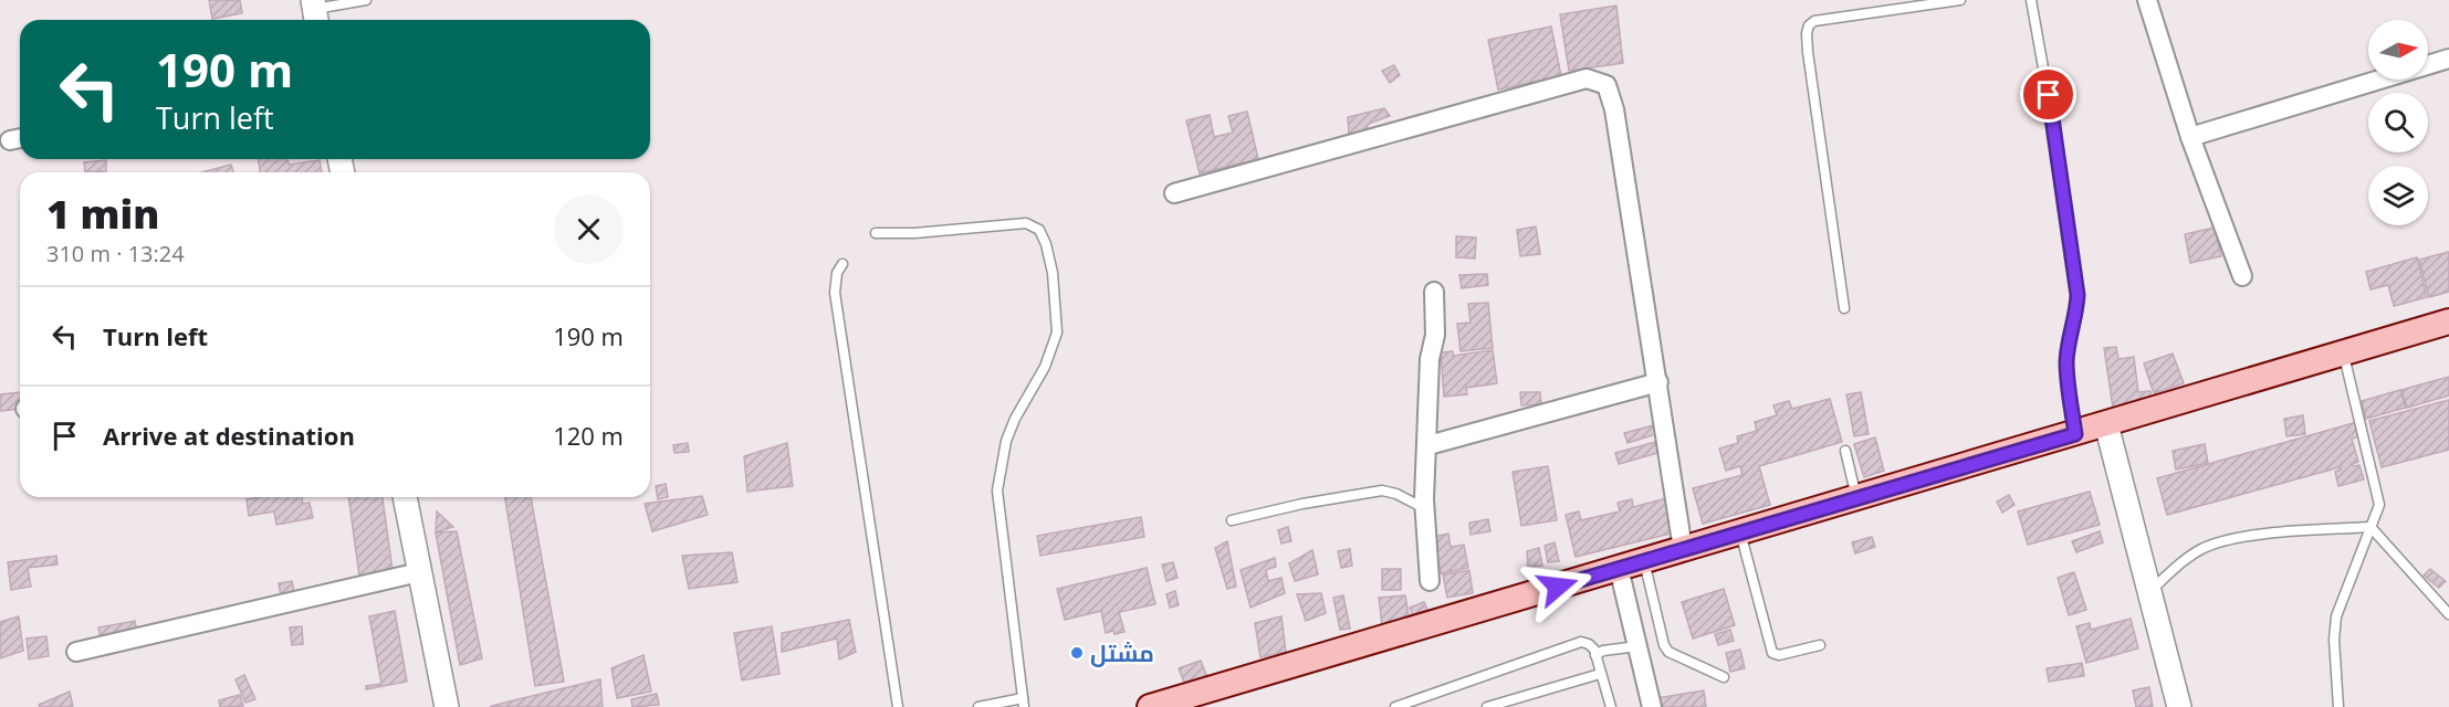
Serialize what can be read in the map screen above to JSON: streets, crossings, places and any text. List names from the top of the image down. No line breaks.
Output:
{"places":["مشتل"],"north":"right","page":{"turn":["190 m","Turn left"],"heading":["1 min","310 m · 13:24"],"list":[{"name":"Turn left","value":"190 m"},{"name":"Arrive at destination","value":"120 m"}]}}
